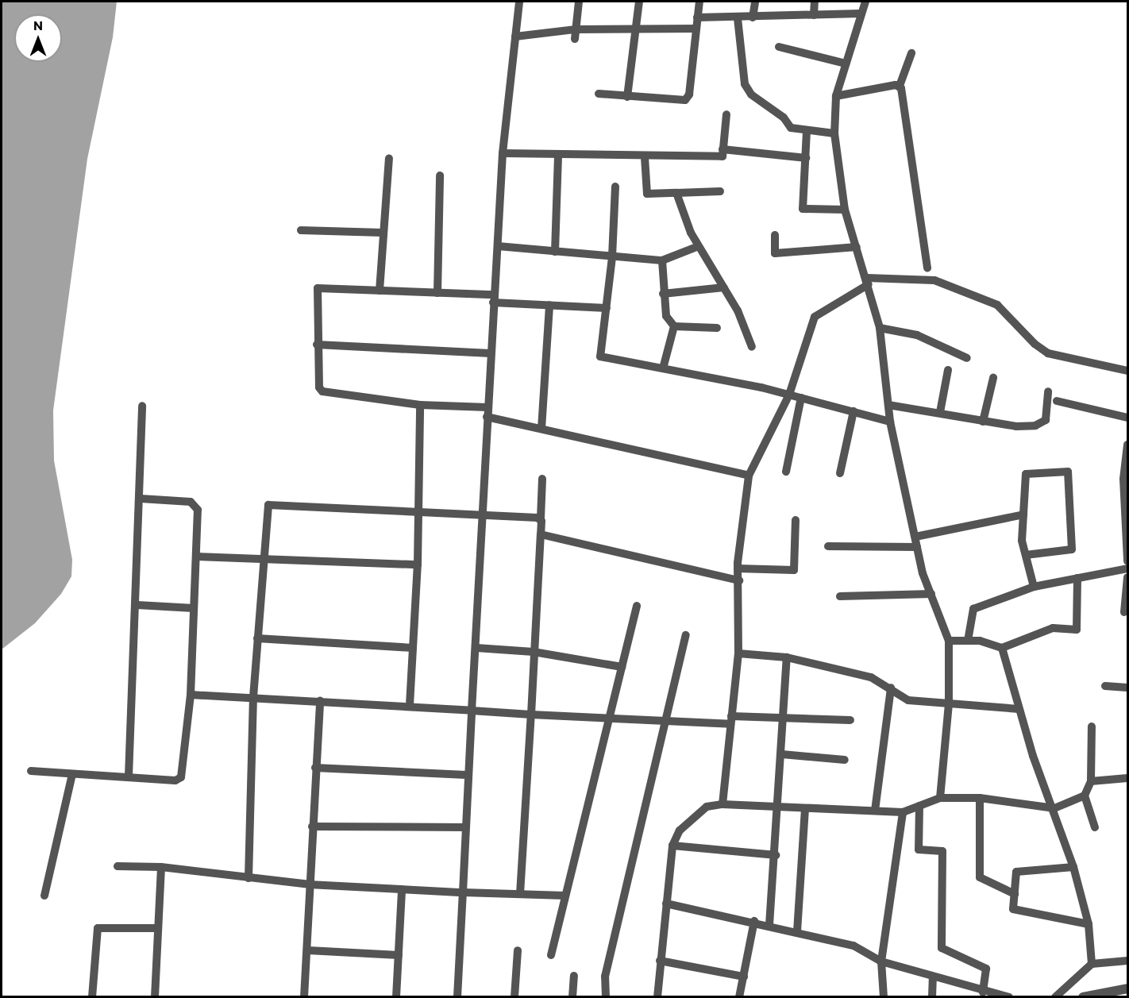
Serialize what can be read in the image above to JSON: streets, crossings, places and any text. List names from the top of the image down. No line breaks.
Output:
{"north":"top"}
